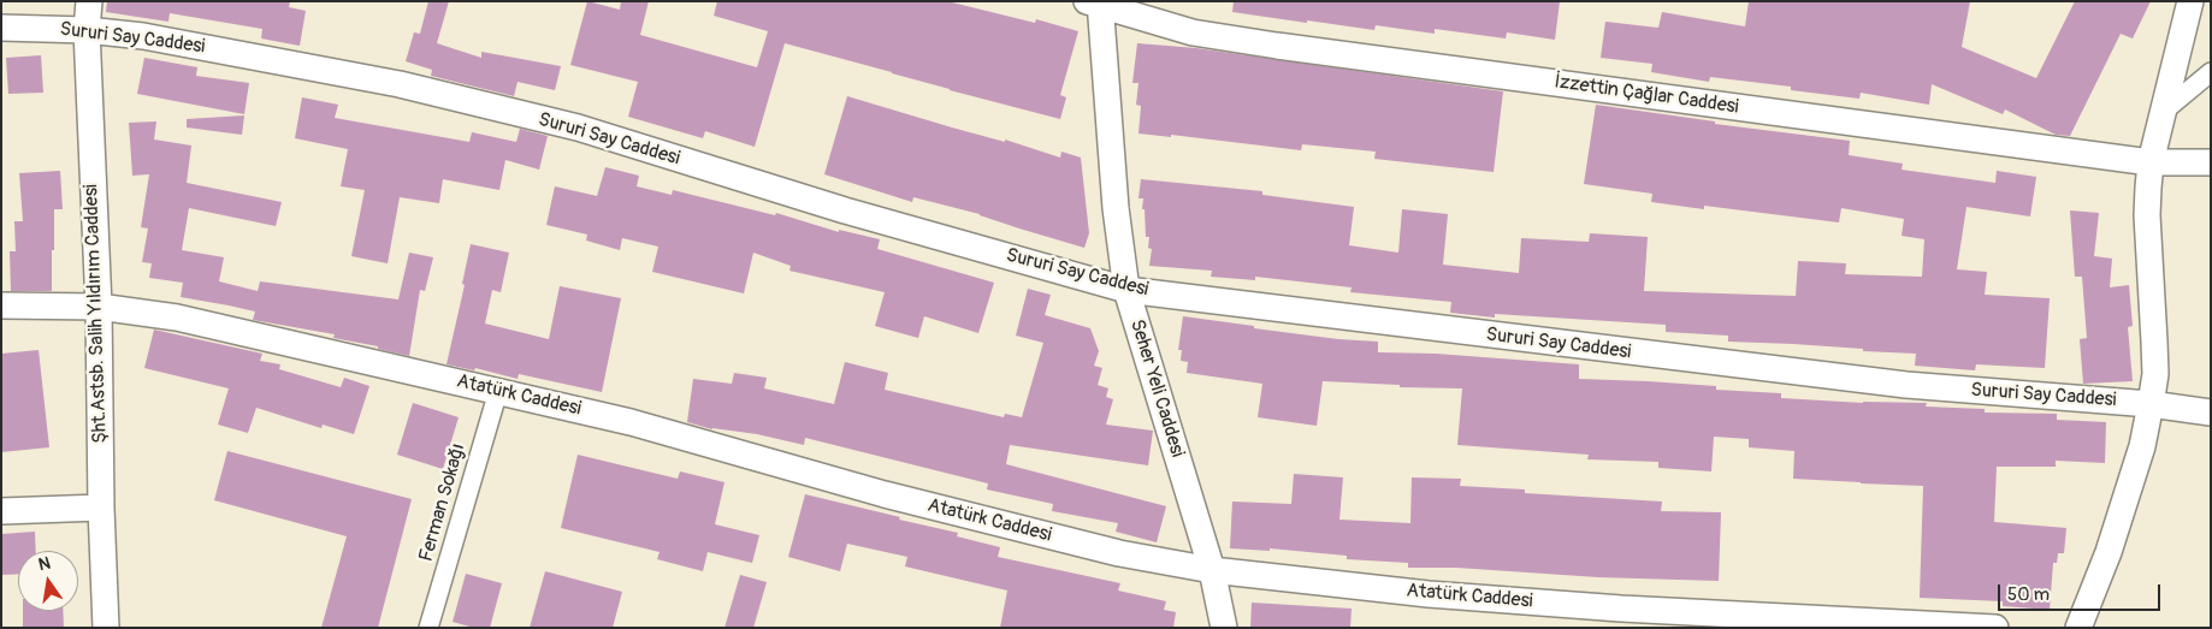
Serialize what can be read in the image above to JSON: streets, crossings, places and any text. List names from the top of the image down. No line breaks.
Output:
{"streets":{"street":["Sururi Say Caddesi","İzzettin Çağlar Caddesi","Şht.Astsb. Salih Yıldırım Caddesi","Seher Yeli Caddesi","Atatürk Caddesi","Ferman Sokağı"]},"crossings":[["Sururi Say Caddesi","Şht.Astsb. Salih Yıldırım Caddesi"],["Sururi Say Caddesi","Seher Yeli Caddesi"],["İzzettin Çağlar Caddesi","Seher Yeli Caddesi"],["Şht.Astsb. Salih Yıldırım Caddesi","Atatürk Caddesi"],["Seher Yeli Caddesi","Atatürk Caddesi"],["Atatürk Caddesi","Ferman Sokağı"]],"scale_bar":"50 m","north":"top"}
